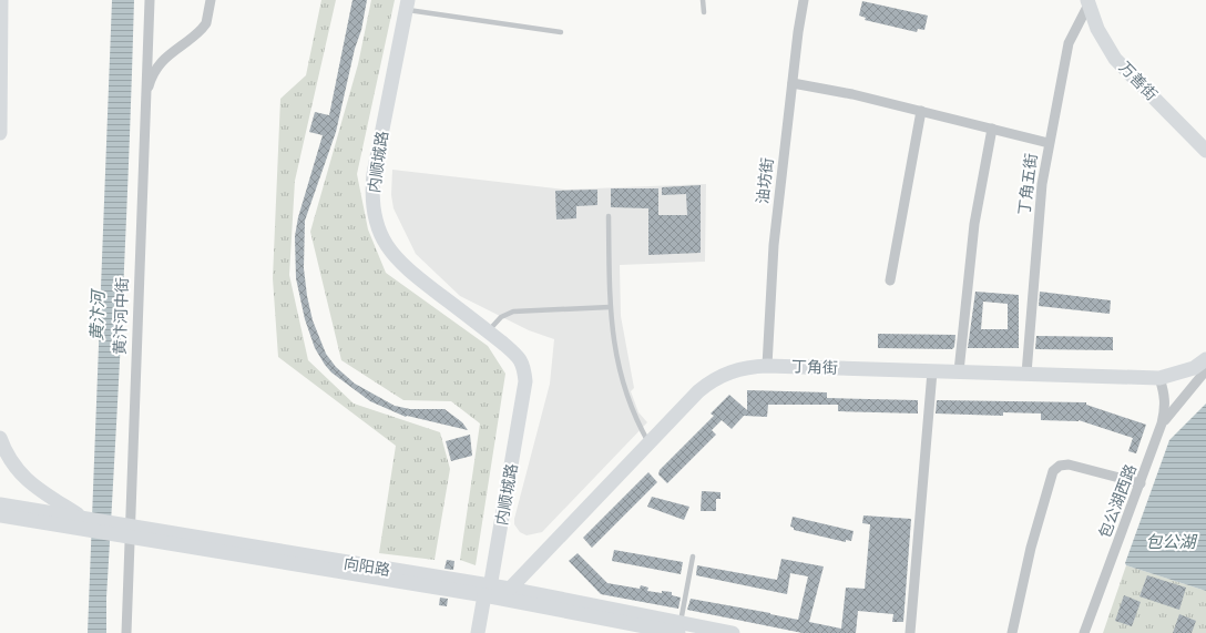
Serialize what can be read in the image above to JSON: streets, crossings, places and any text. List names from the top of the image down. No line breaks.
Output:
{"streets":{"street":["万善街","内顺城路","油坊街","丁角五街","黄汴河中街","丁角街","包公湖西路","向阳路"]},"crossings":[["万善街","丁角五街"],["内顺城路","向阳路"],["油坊街","丁角街"],["丁角五街","丁角街"],["黄汴河中街","向阳路"],["丁角街","包公湖西路"],["丁角街","向阳路"]],"water":["黄汴河","包公湖"]}
